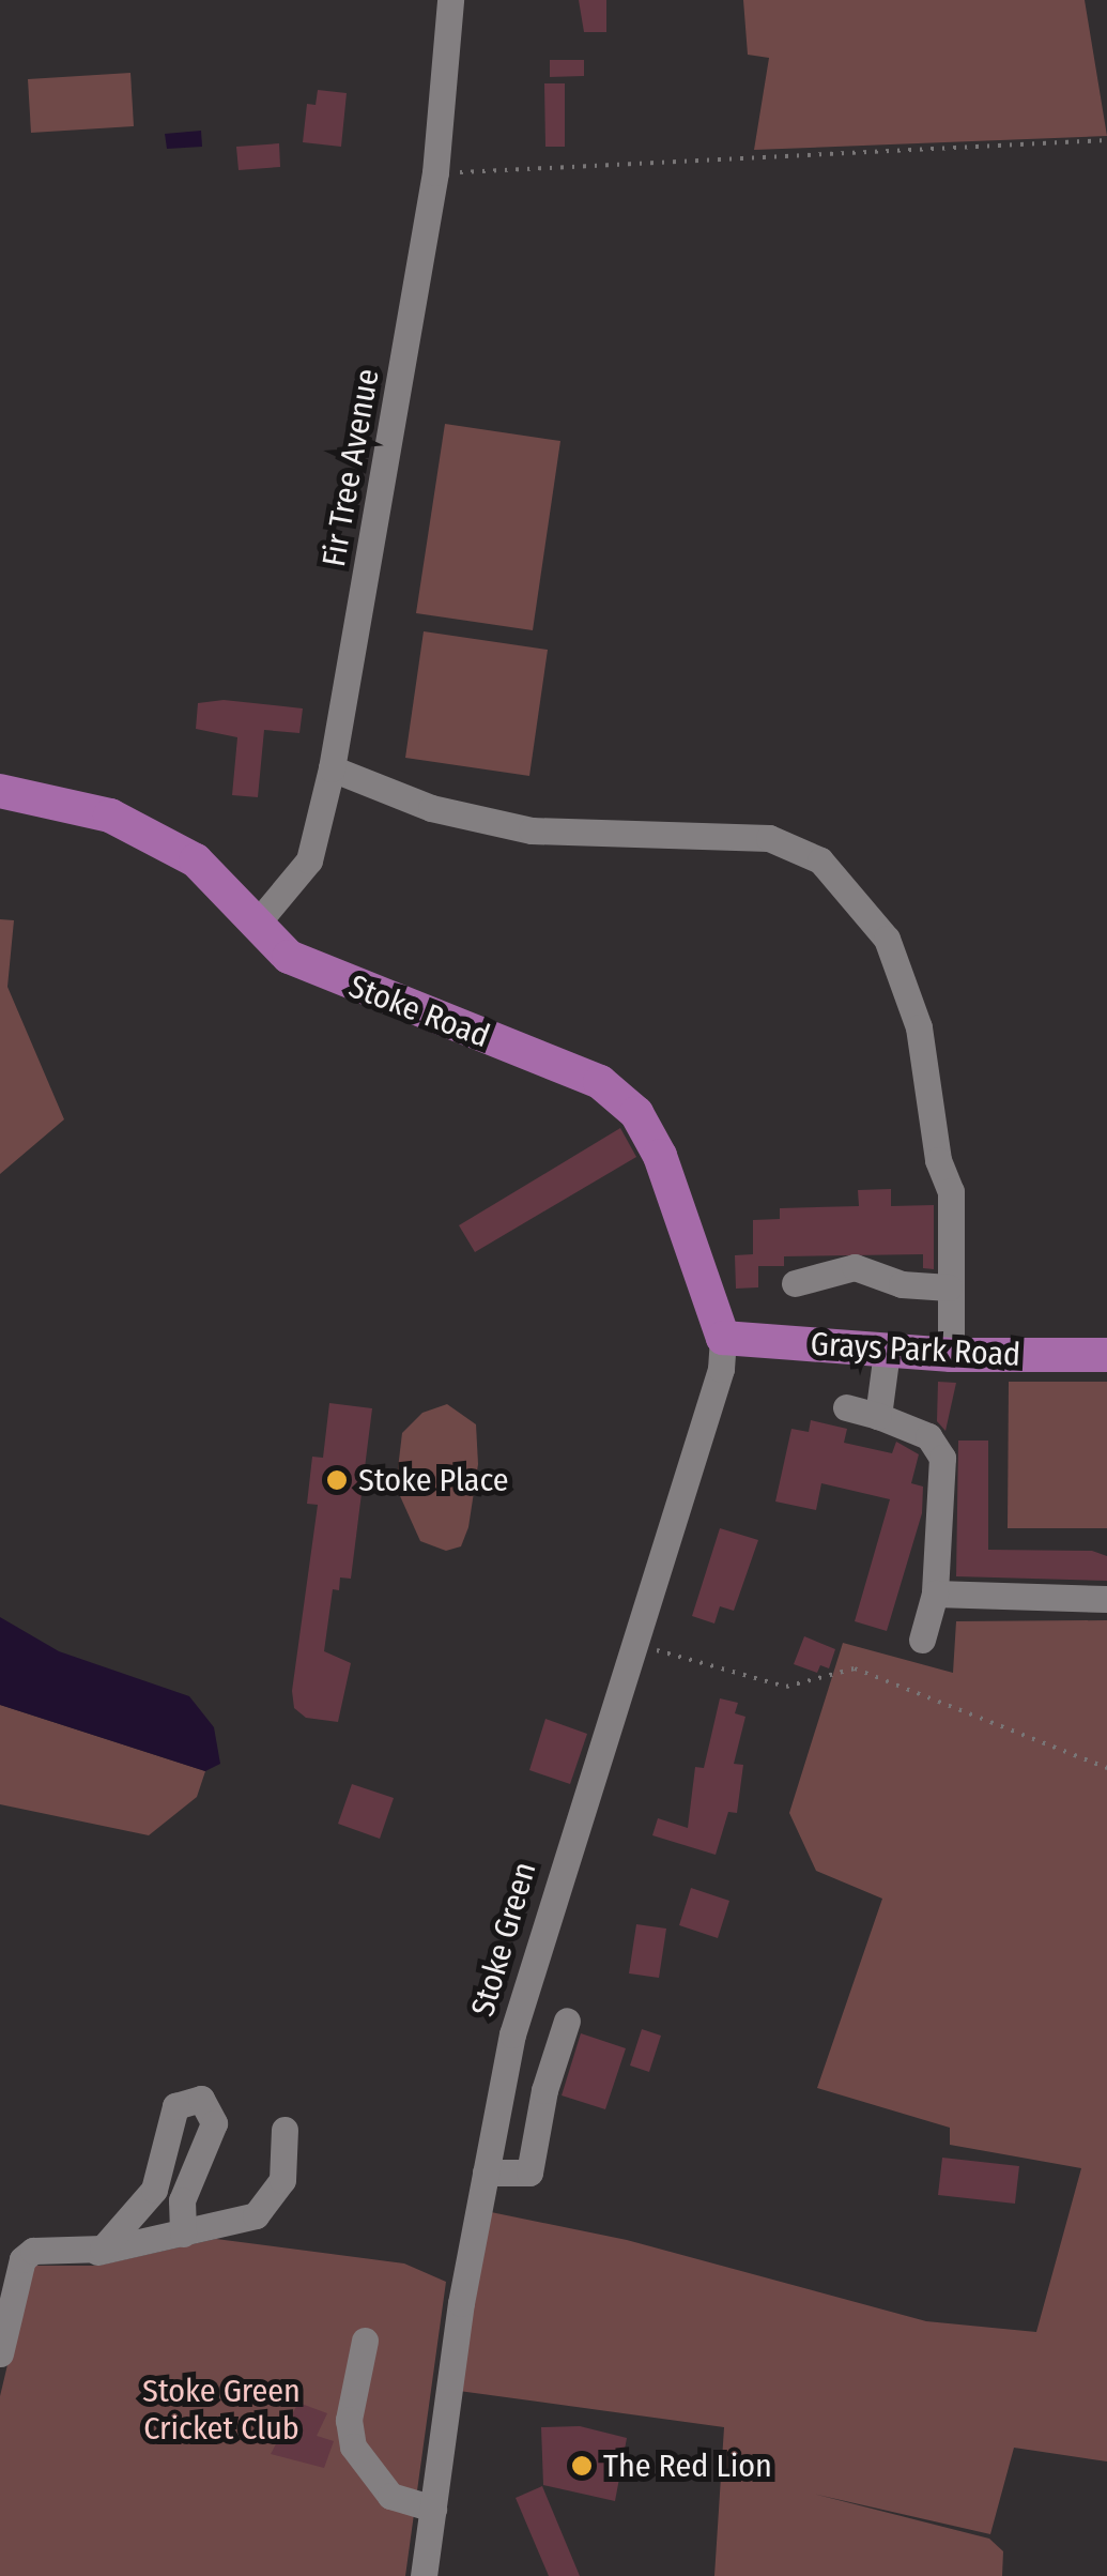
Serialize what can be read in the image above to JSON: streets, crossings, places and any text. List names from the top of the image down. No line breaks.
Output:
{"streets":{"main road":["Stoke Road","Grays Park Road"],"street":["Fir Tree Avenue","Stoke Green"]},"crossings":[["Fir Tree Avenue","Stoke Road"],["Stoke Road","Grays Park Road"],["Stoke Road","Stoke Green"],["Grays Park Road","Stoke Green"]],"parks":["Stoke Green Cricket Club"],"places":["Stoke Place","The Red Lion"]}
